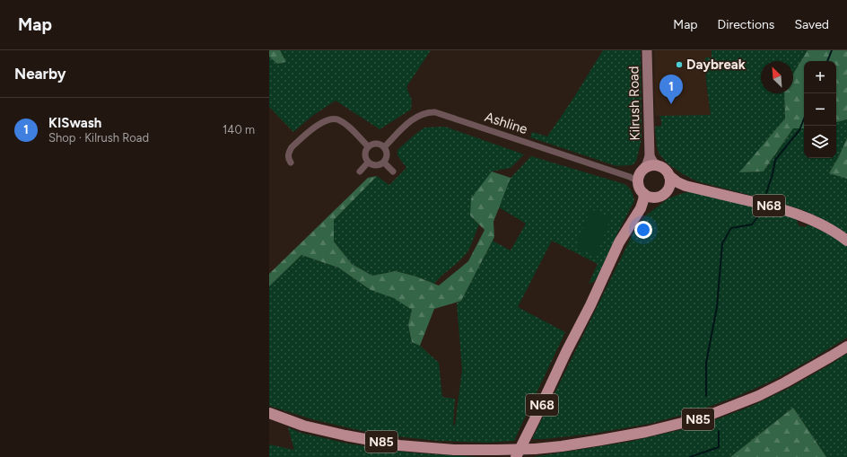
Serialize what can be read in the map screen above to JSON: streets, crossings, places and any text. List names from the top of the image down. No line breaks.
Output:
{"streets":{"main road":["Kilrush Road","N68","N85"],"street":["Ashline"]},"crossings":[["Kilrush Road","Ashline"],["Kilrush Road","N68"],["Ashline","N68"]],"places":["Daybreak"],"north":"top left","page":{"header":"Map","nav":["Map","Directions","Saved"],"heading":"Nearby","map_buttons":["+","−"],"pins":"1","list":[{"mark":"1","name":"KISwash","note":"Shop · Kilrush Road","value":"140 m"}]}}
